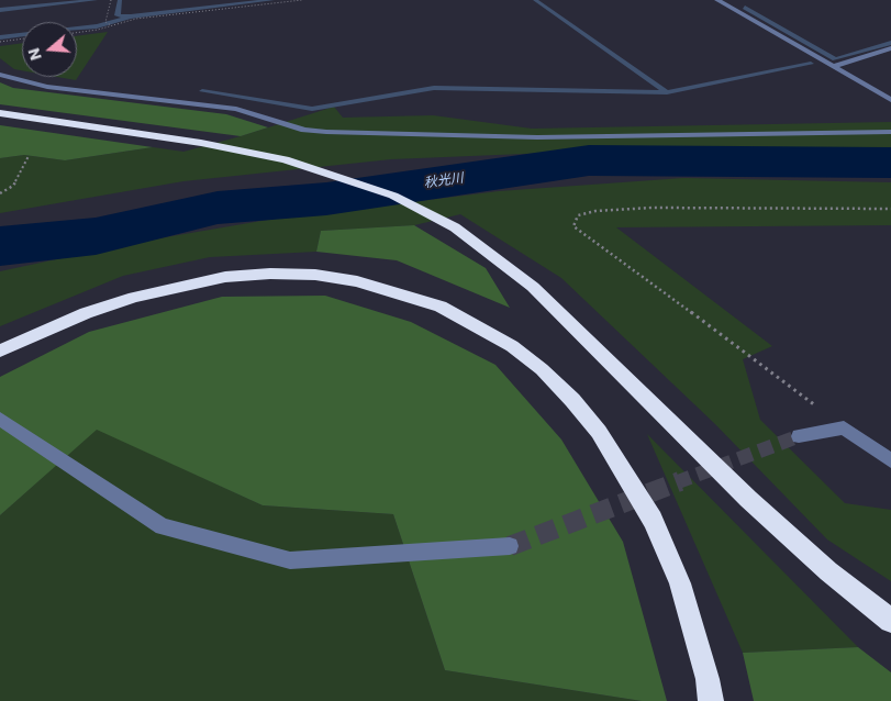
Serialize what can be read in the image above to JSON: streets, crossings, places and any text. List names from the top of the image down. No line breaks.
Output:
{"water":["秋光川"],"north":"left"}
